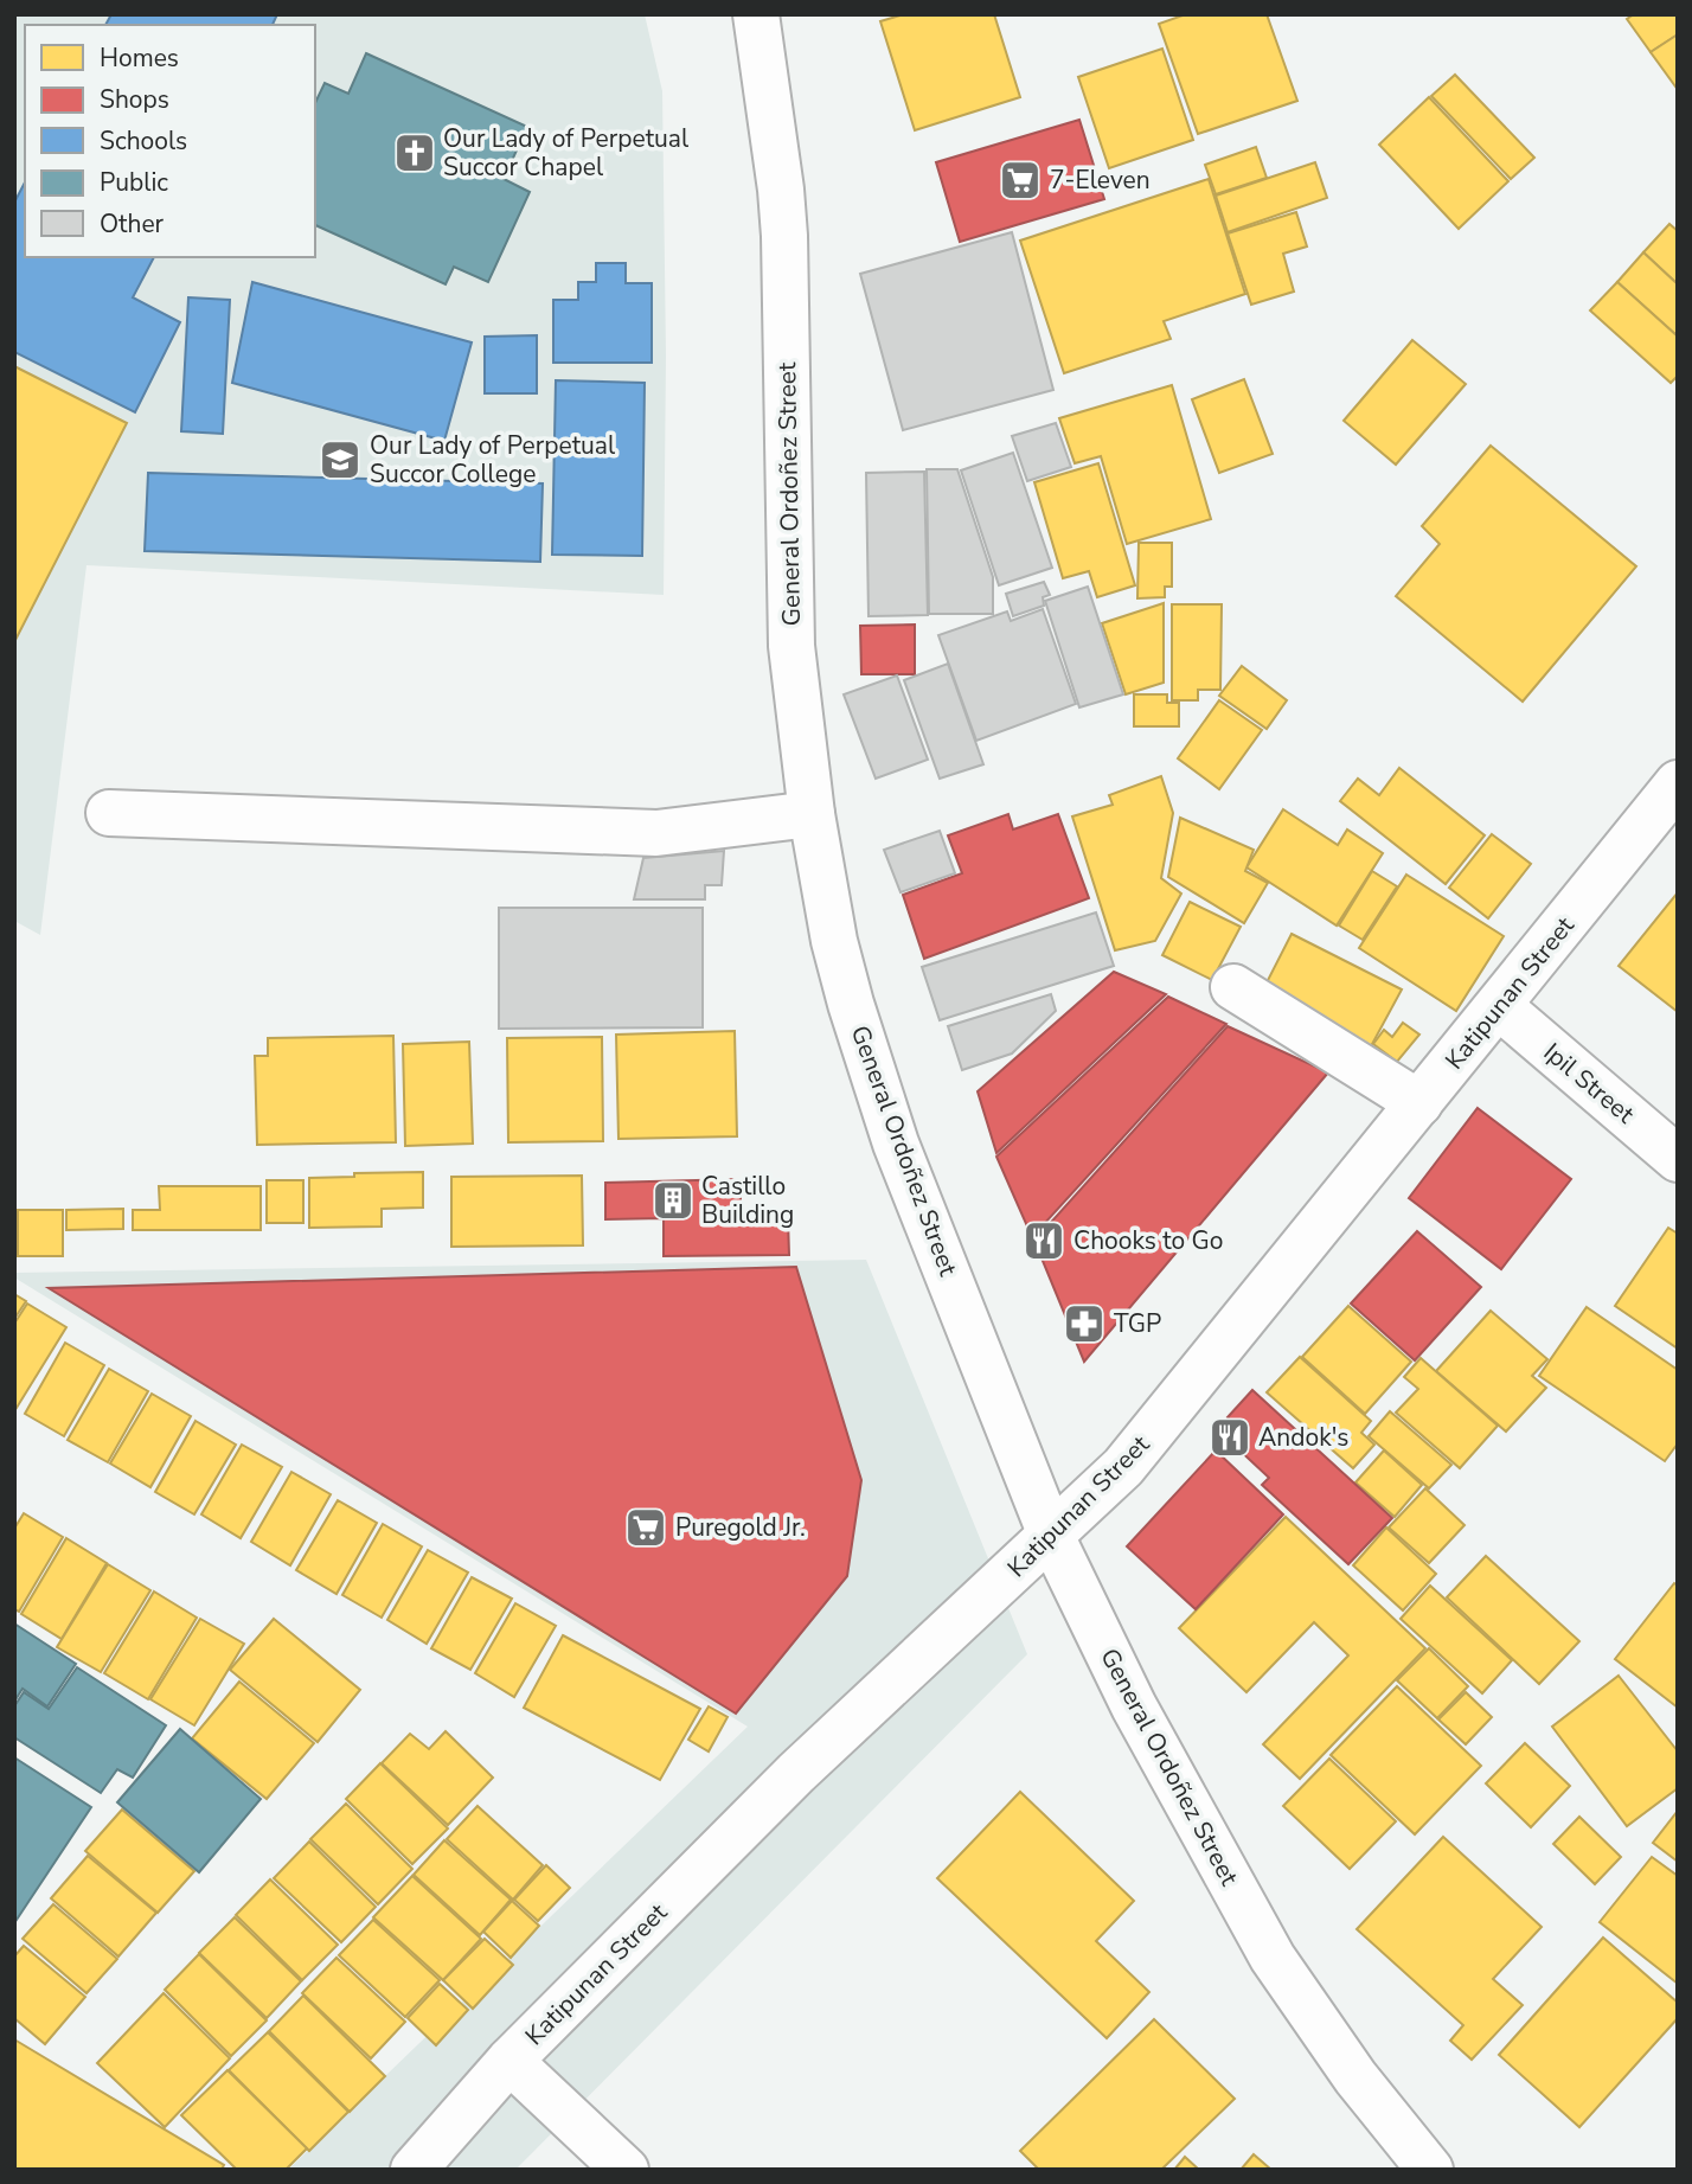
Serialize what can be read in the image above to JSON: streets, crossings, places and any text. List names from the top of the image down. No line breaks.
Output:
{"streets":{"street":["General Ordoñez Street","Katipunan Street","Ipil Street"]},"crossings":[["General Ordoñez Street","Katipunan Street"],["Katipunan Street","Ipil Street"]],"places":{"church":["Our Lady of Perpetual Succor Chapel"],"supermarket":["7-Eleven","Puregold Jr."],"school or university":["Our Lady of Perpetual Succor College"],"building":["Castillo Building"],"restaurant":["Chooks to Go","Andok's"],"pharmacy":["TGP"]},"legend":["Homes","Shops","Schools","Public","Other"]}
